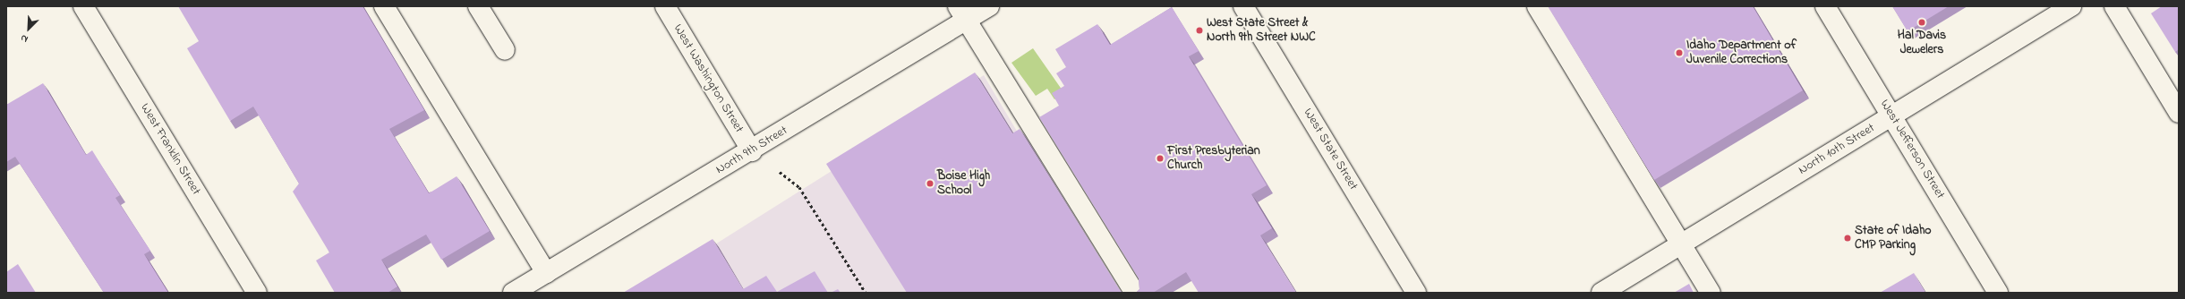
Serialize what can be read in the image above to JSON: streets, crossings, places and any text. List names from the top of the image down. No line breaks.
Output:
{"streets":{"street":["West Washington Street","West Franklin Street","West State Street","North 10th Street","West Jefferson Street","North 9th Street"]},"crossings":[["West Washington Street","North 9th Street"],["North 10th Street","West Jefferson Street"]],"places":["Hal Davis Jewelers","West State Street & North 9th Street NWC","Idaho Department of Juvenile Corrections","First Presbyterian Church","Boise High School","State of Idaho CMP Parking"],"north":"bottom left"}
